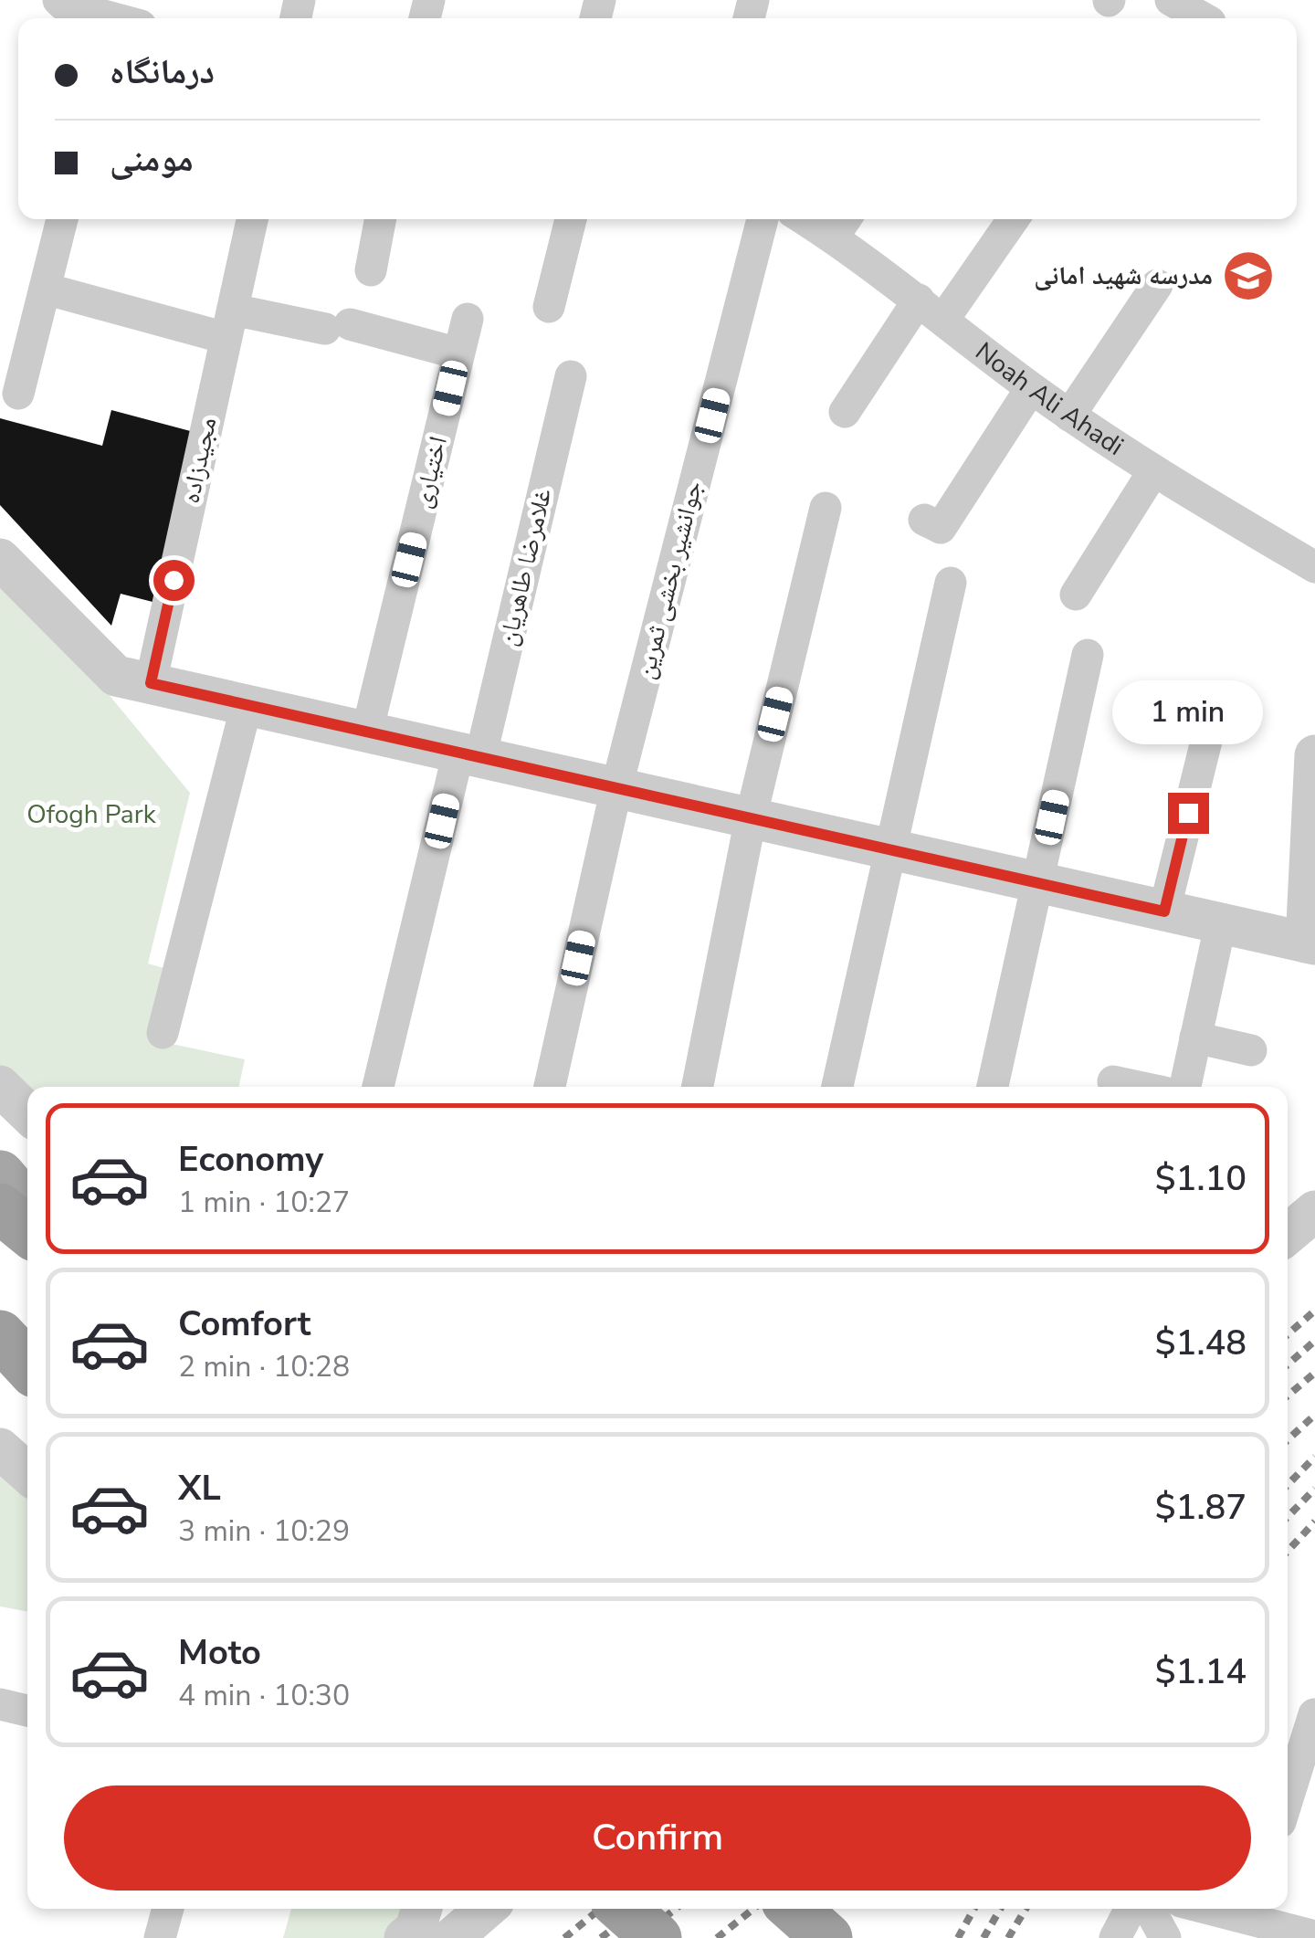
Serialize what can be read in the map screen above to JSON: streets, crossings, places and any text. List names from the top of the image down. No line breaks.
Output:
{"streets":{"street":["Noah Ali Ahadi","مجیدزاده","اختیاری","غلامرضا طاهریان","جوانشیر بخشی ثمرین"]},"parks":["Ofogh Park"],"places":{"school or university":["مدرسه شهید امانی"]},"page":{"banner":["درمانگاه","مومنی"],"bubble":"1 min","list":[{"name":"Economy","note":"1 min · 10:27","value":"$1.10"},{"name":"Comfort","note":"2 min · 10:28","value":"$1.48"},{"name":"XL","note":"3 min · 10:29","value":"$1.87"},{"name":"Moto","note":"4 min · 10:30","value":"$1.14"}],"buttons":"Confirm"}}
